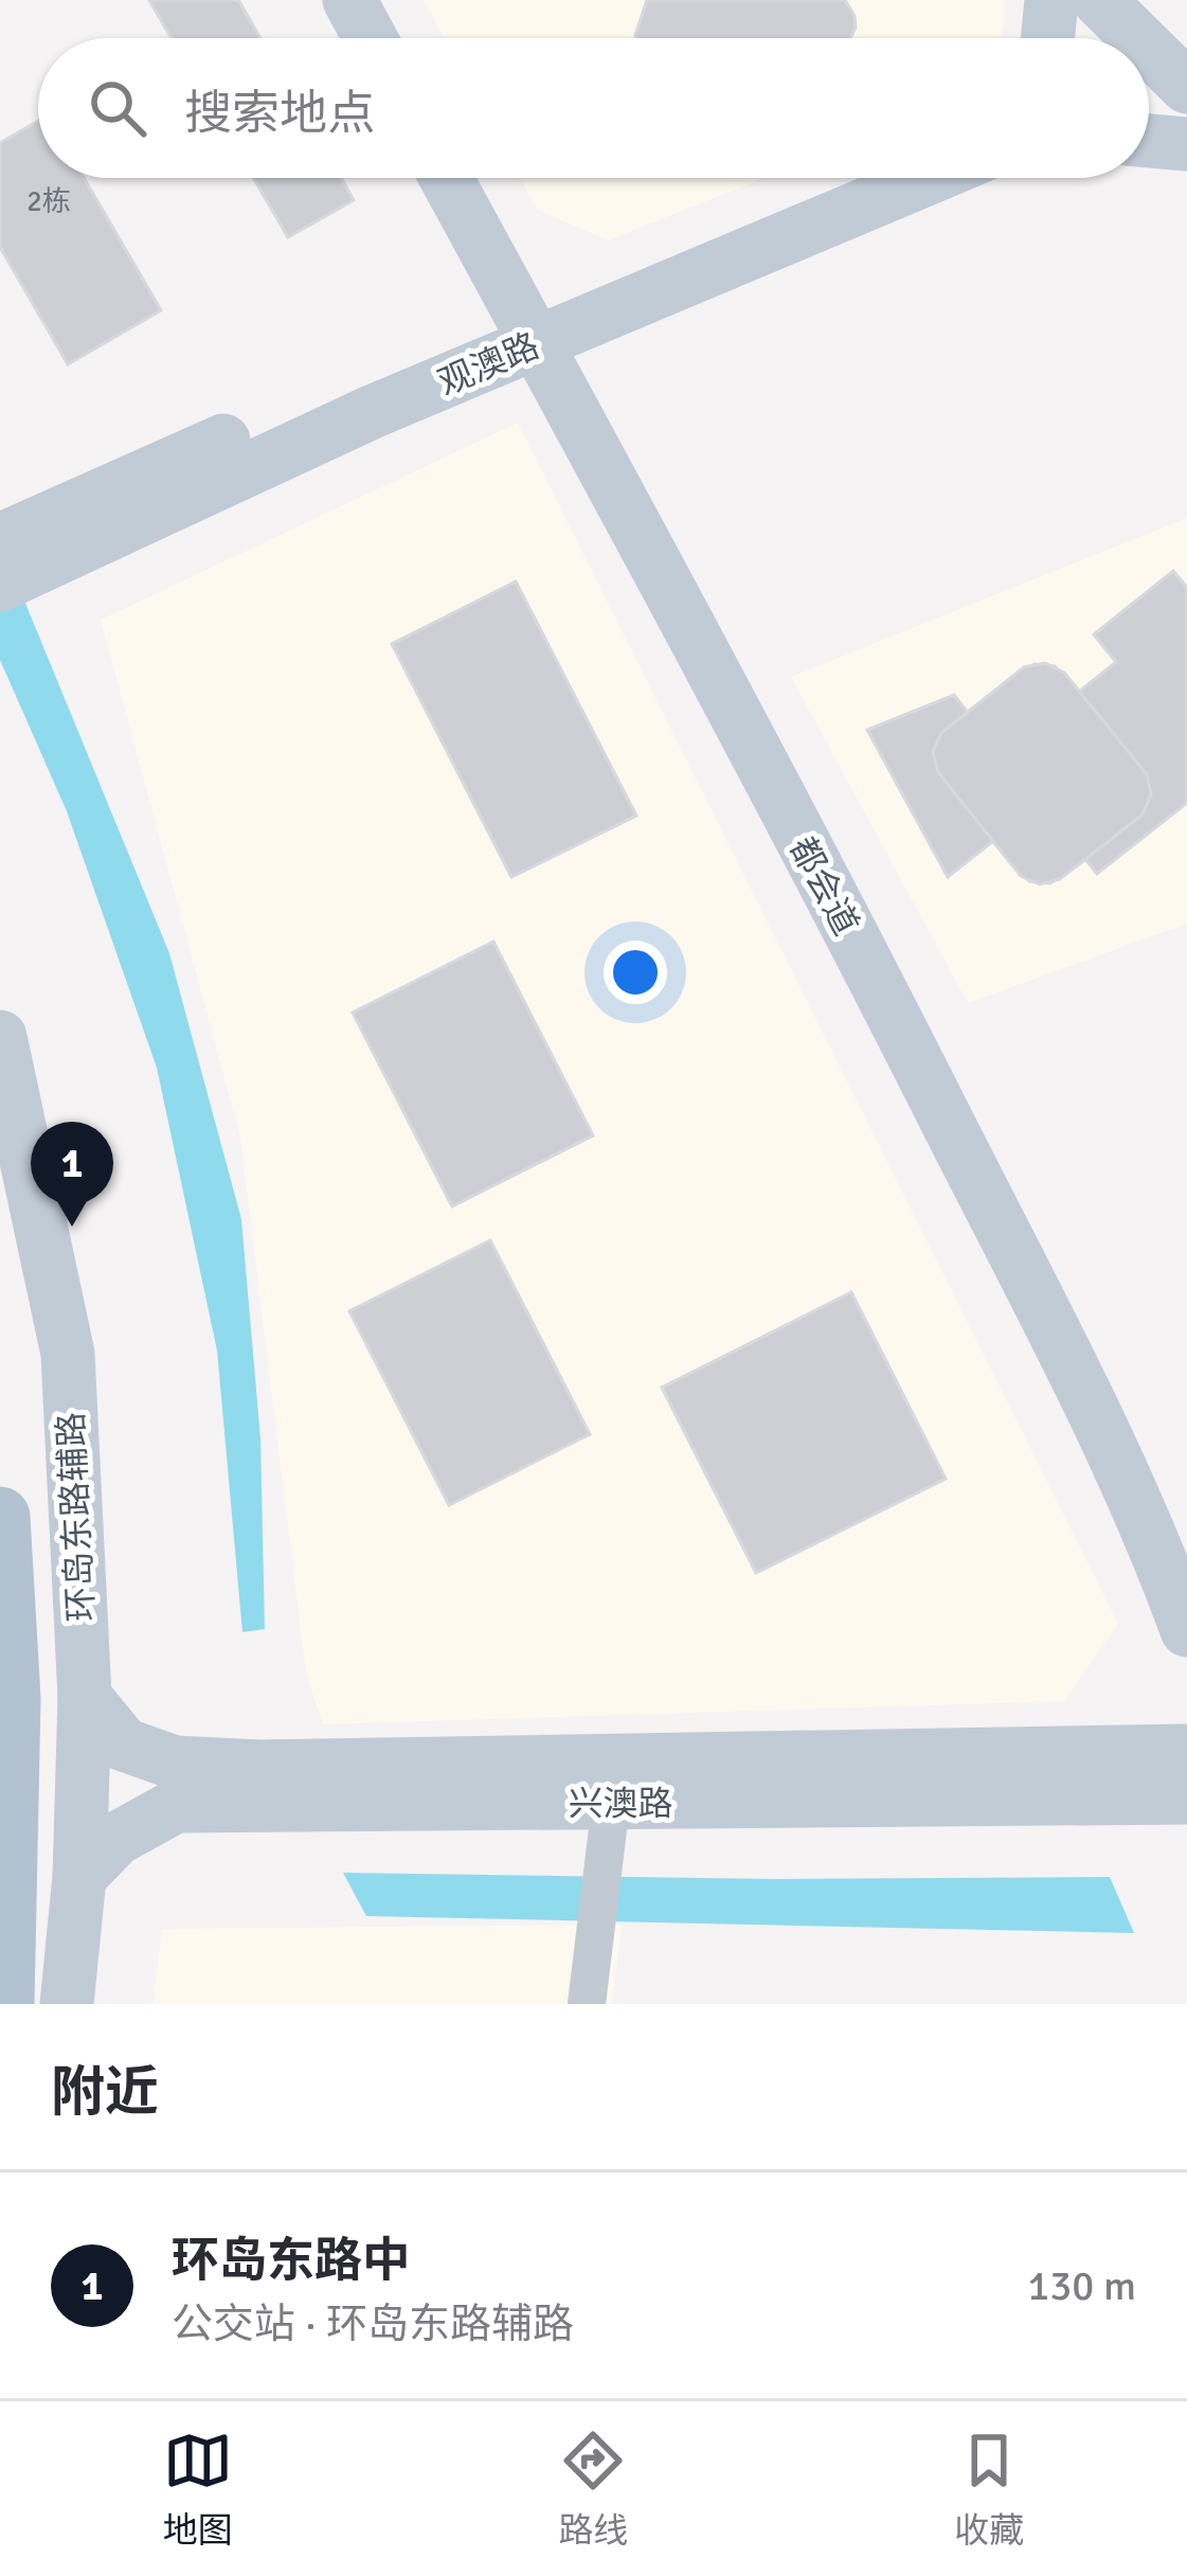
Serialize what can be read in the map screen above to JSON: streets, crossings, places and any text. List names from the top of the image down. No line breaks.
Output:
{"streets":{"street":["观澳路","都会道","环岛东路辅路","兴澳路"]},"crossings":[["观澳路","都会道"],["环岛东路辅路","兴澳路"]],"house_numbers":["2栋"],"page":{"search":"搜索地点","pins":"1","heading":"附近","list":[{"mark":"1","name":"环岛东路中","note":"公交站 · 环岛东路辅路","value":"130 m"}],"nav":["地图","路线","收藏"]}}
